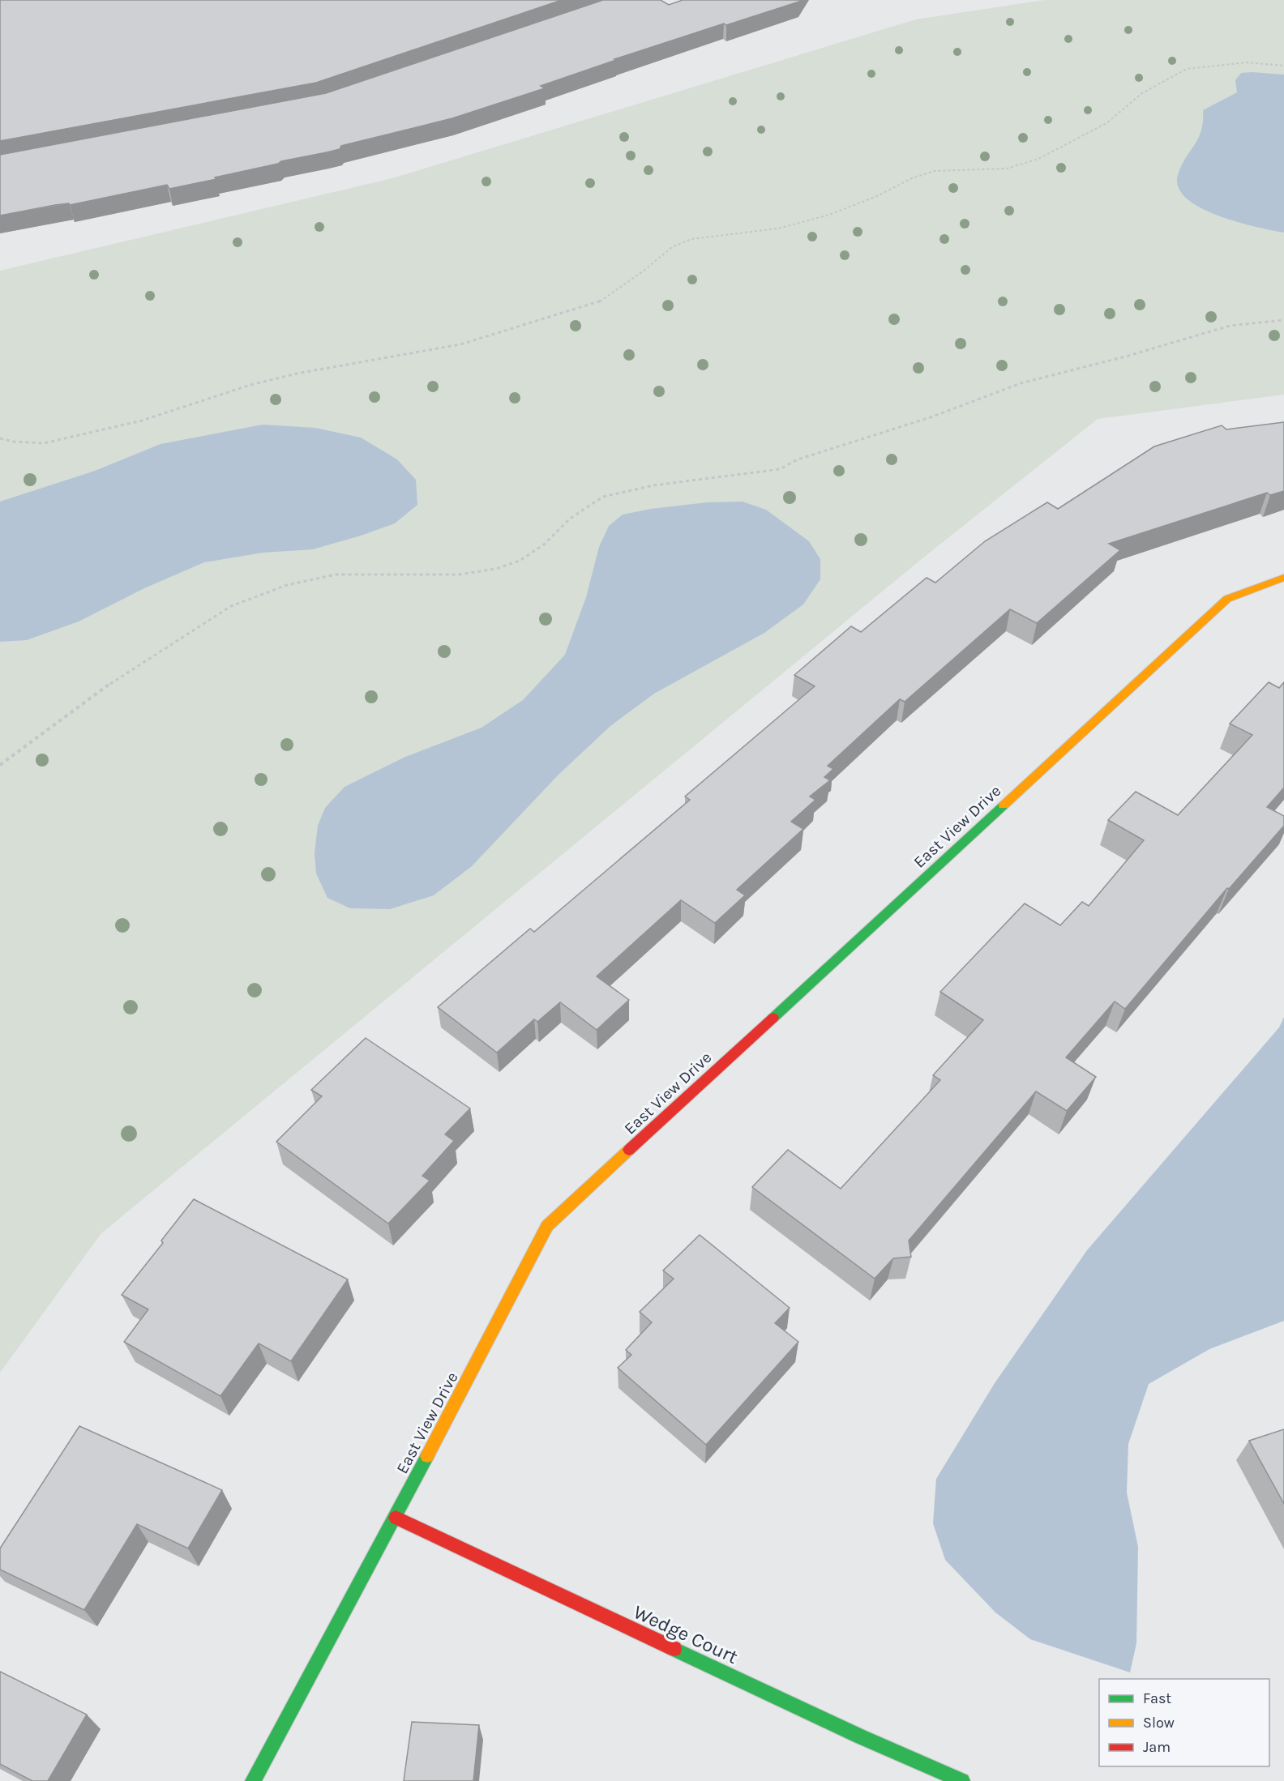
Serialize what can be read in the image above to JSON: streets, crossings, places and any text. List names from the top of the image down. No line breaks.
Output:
{"streets":{"street":["East View Drive","Wedge Court"]},"crossings":[["East View Drive","Wedge Court"]],"legend":["Fast","Slow","Jam"]}
